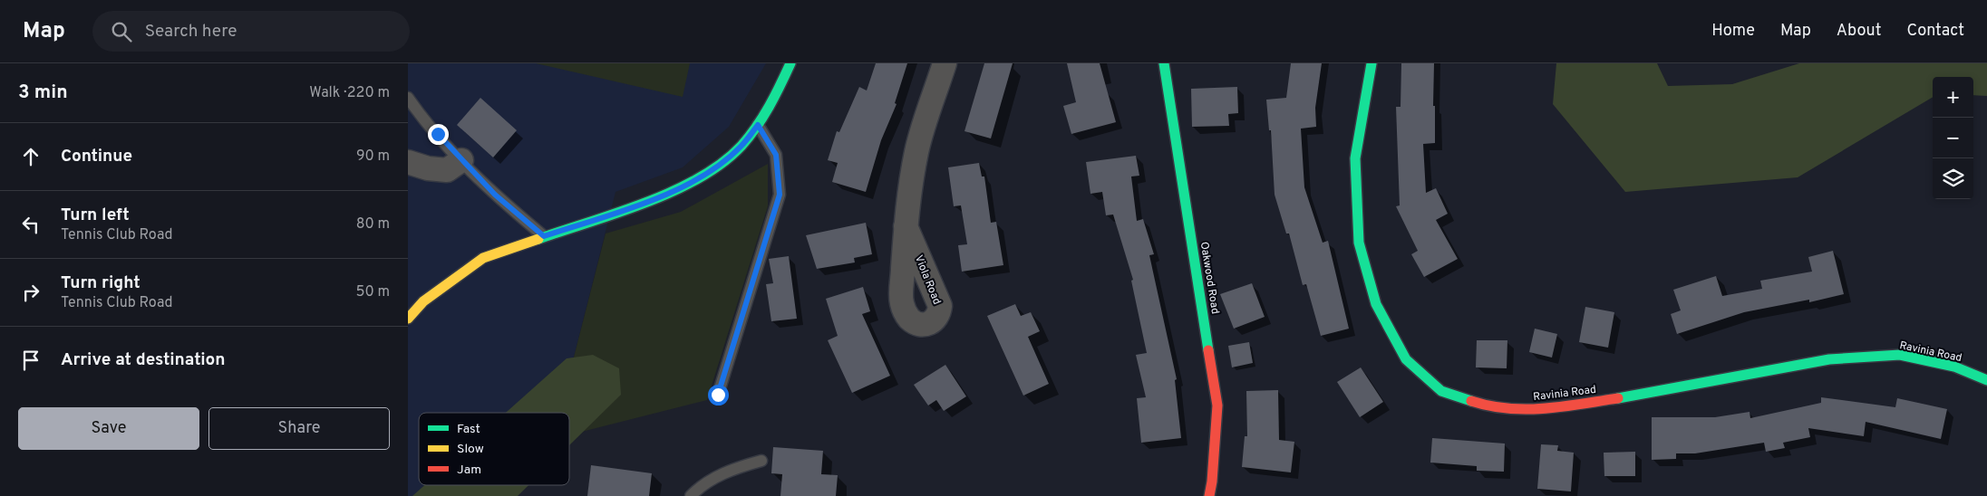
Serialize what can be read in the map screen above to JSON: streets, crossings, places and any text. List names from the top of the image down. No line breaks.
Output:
{"streets":{"street":["Oakwood Road","Ravinia Road"]},"legend":["Fast","Slow","Jam"],"page":{"header":"Map","search":"Search here","nav":["Home","Map","About","Contact"],"heading":["3 min","Walk · 220 m"],"map_buttons":["+","−"],"list":[["Continue","90 m"],["Turn left","Tennis Club Road","80 m"],["Turn right","Tennis Club Road","50 m"],"Arrive at destination"],"buttons":["Save","Share"]}}
